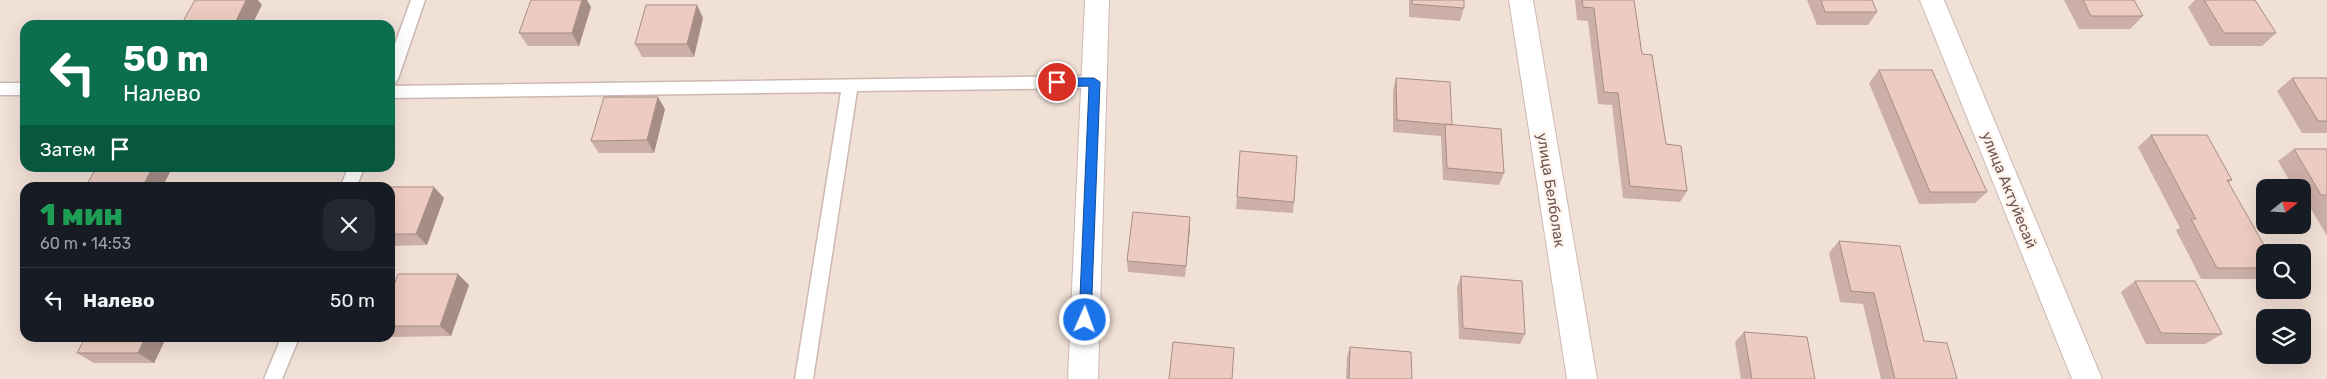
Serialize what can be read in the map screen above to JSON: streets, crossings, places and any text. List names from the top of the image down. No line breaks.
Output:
{"streets":{"street":["улица Белболак","улица Актуйесай"]},"north":"right","page":{"turn":["50 m","Налево"],"then":"Затем","heading":["1 мин","60 m · 14:53"],"list":[{"name":"Налево","value":"50 m"}]}}
